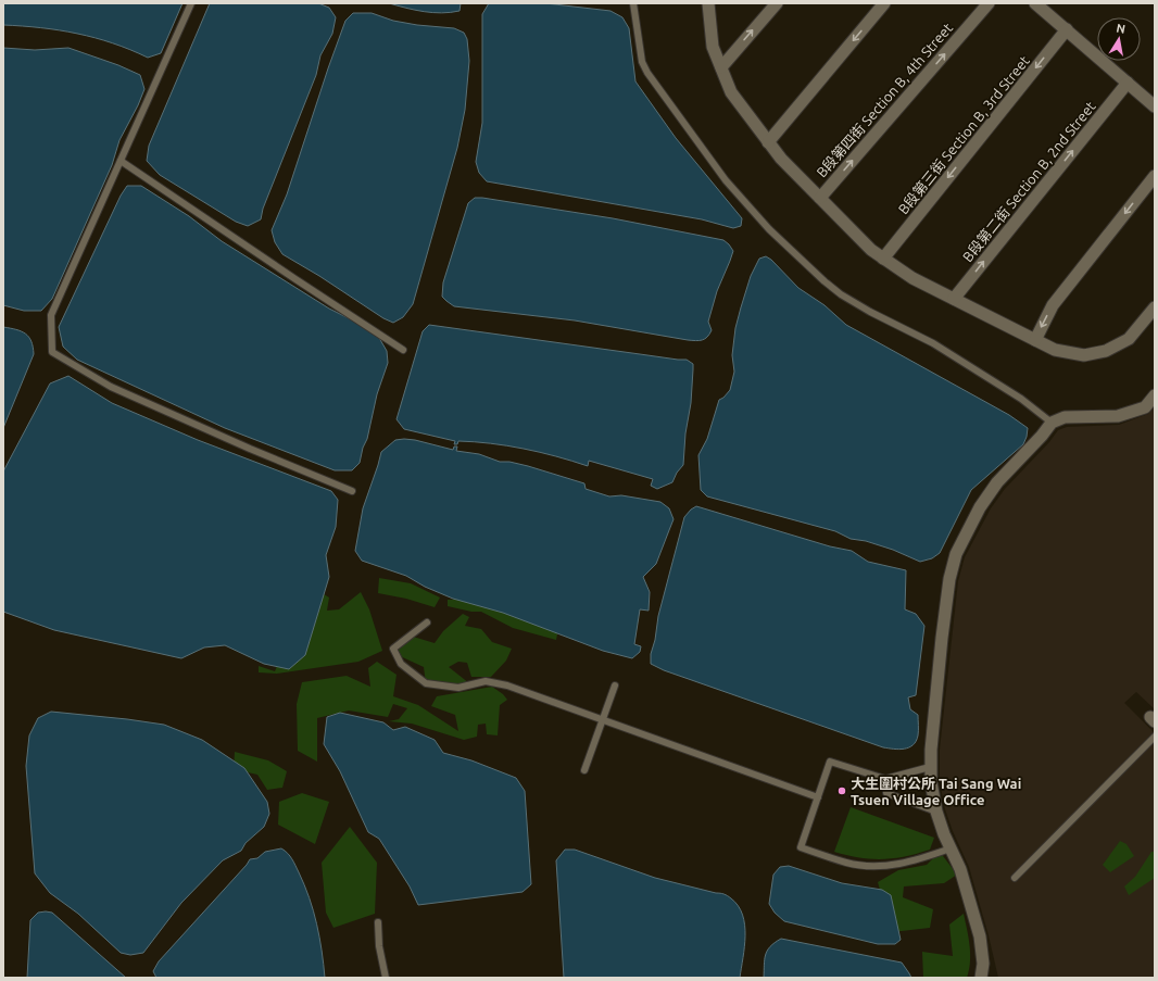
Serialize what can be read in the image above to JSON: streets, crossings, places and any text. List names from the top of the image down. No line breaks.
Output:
{"streets":{"street":["B段第四街 Section B, 4th Street","B段第三街 Section B, 3rd Street","B段第二街 Section B, 2nd Street"]},"one_way":["B段第三街 Section B, 3rd Street"],"places":["大生圍村公所 Tai Sang Wai Tsuen Village Office"],"north":"top"}
